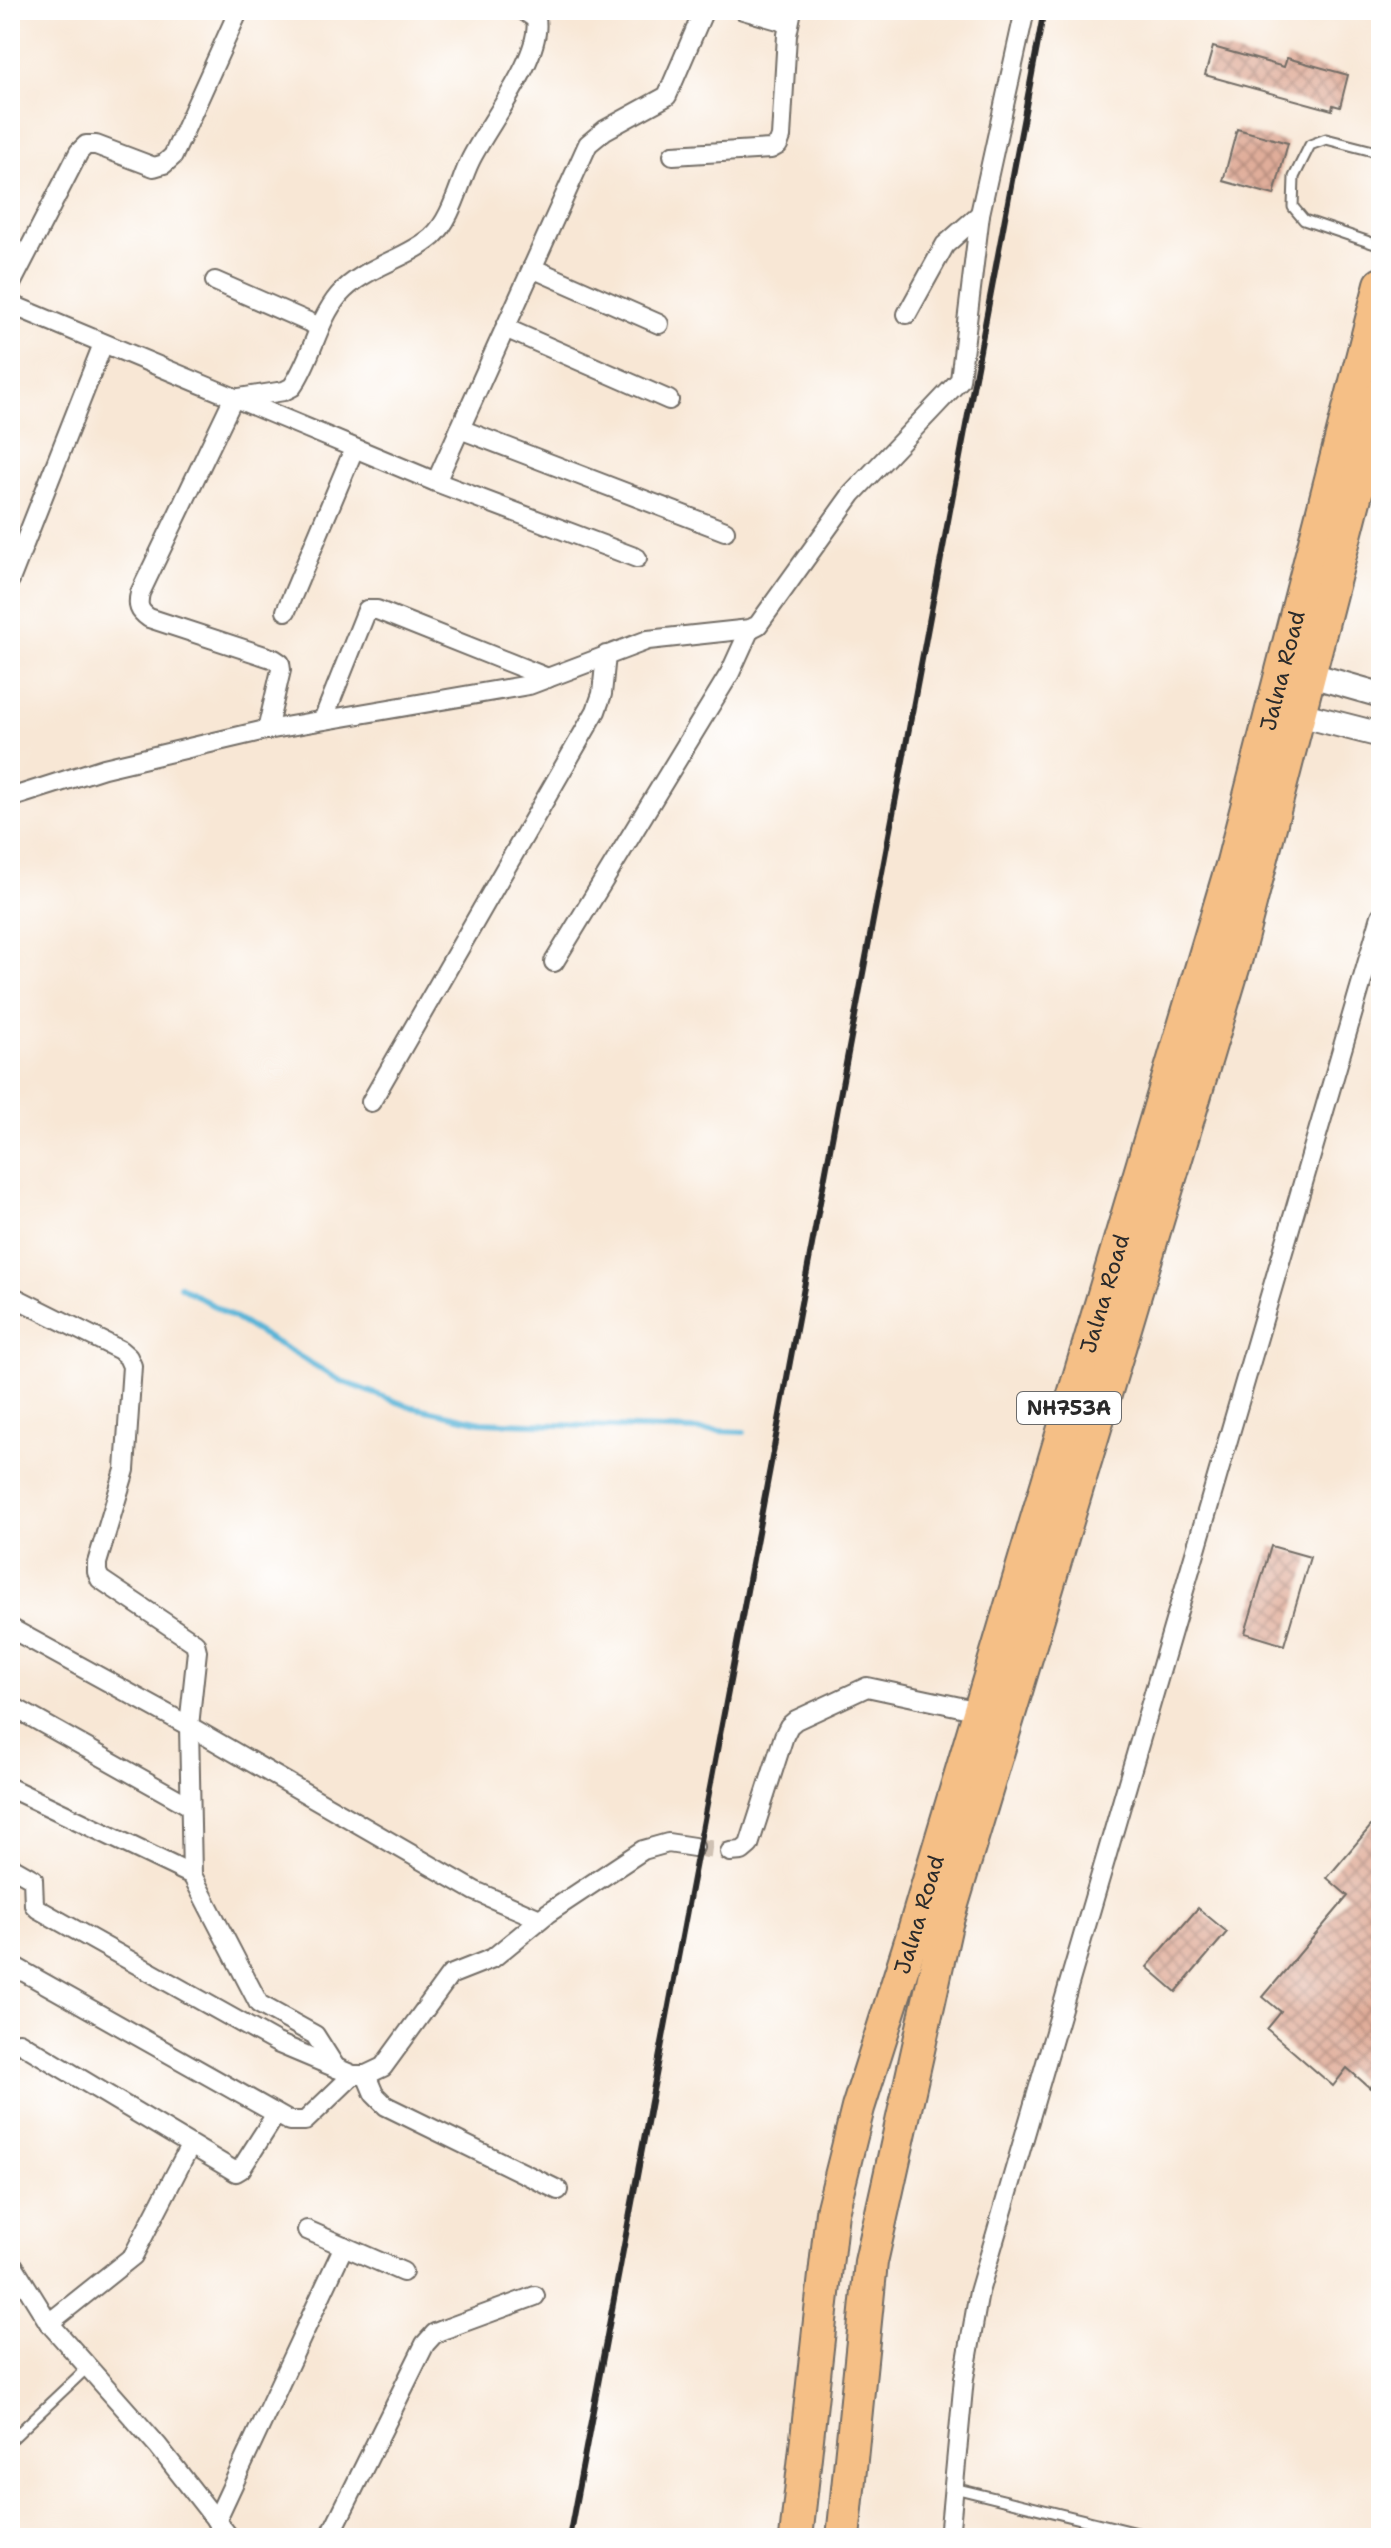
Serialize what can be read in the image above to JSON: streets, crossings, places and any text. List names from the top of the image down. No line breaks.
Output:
{"streets":{"highway":["Jalna Road","NH753A"]}}
